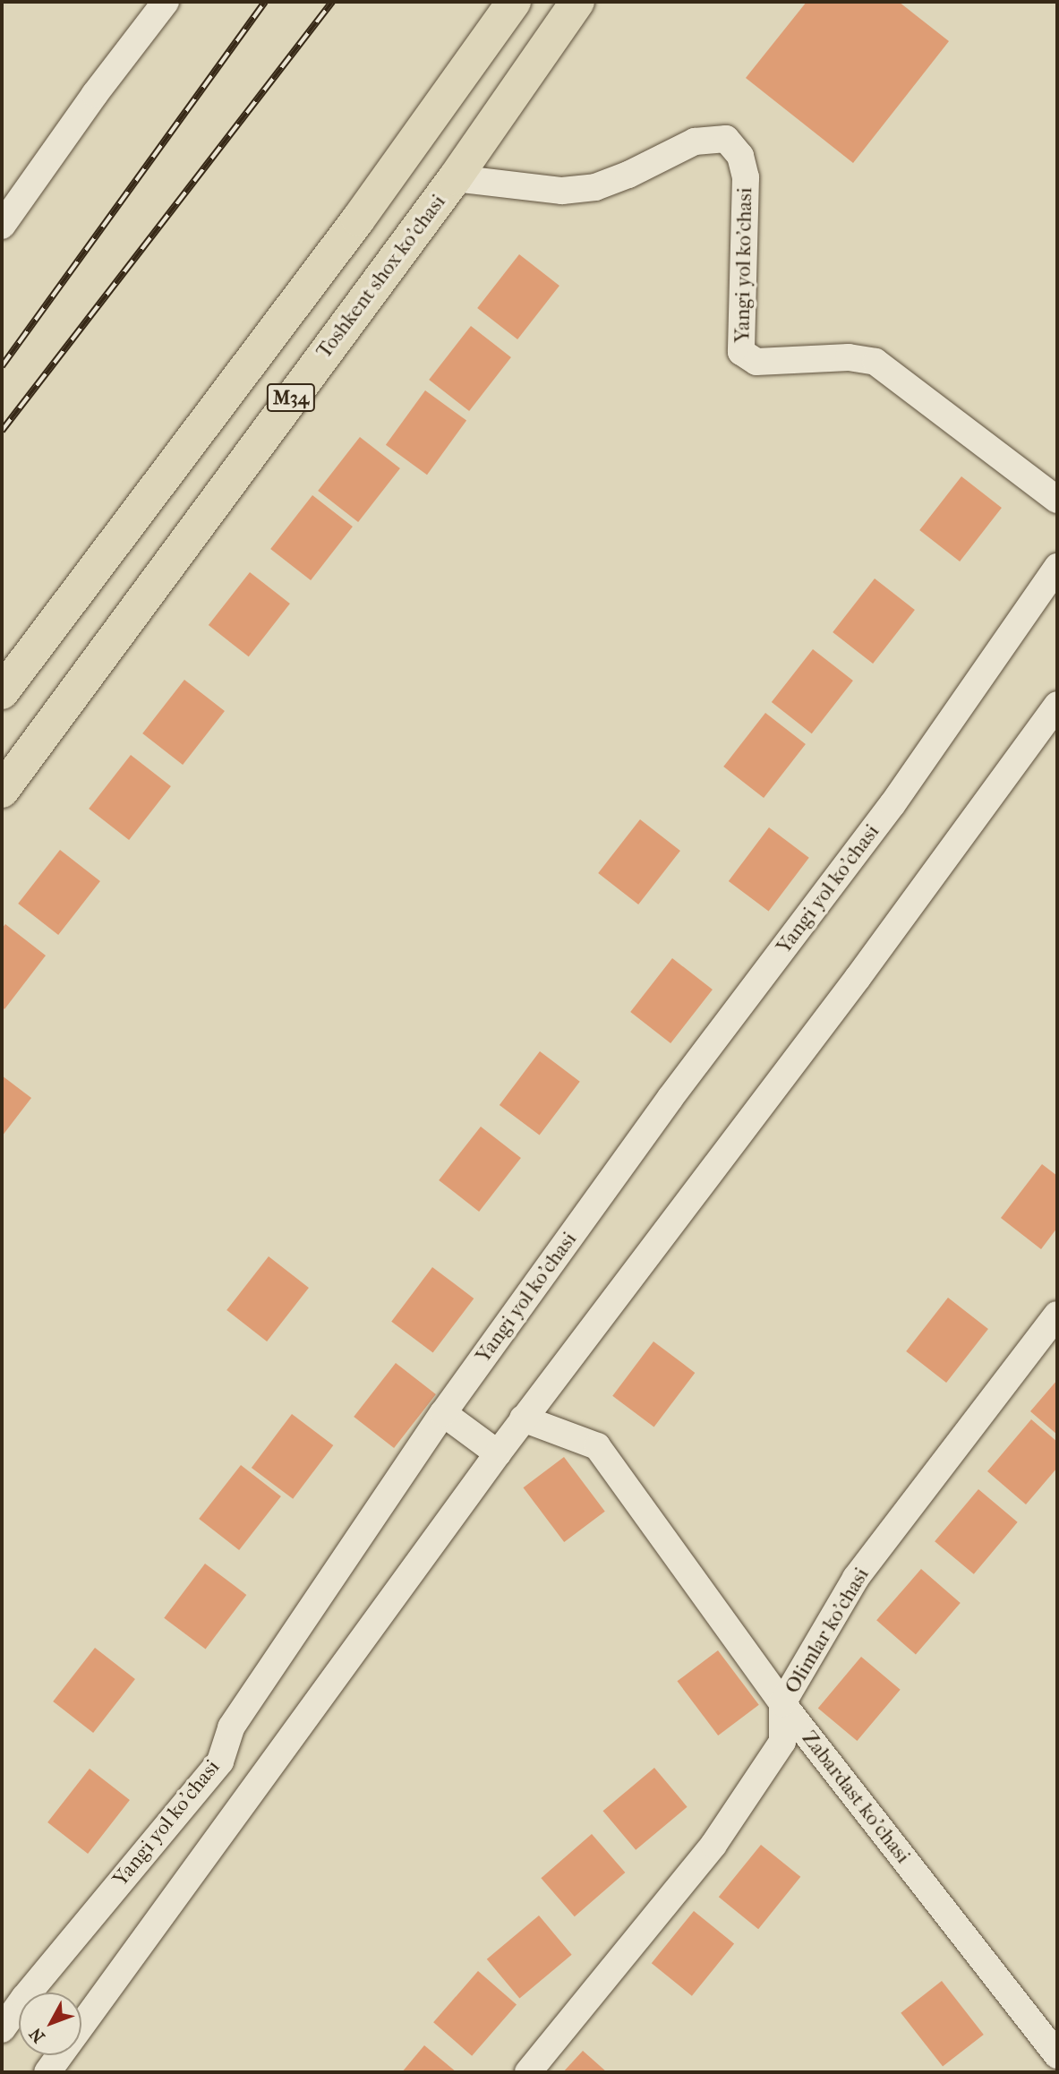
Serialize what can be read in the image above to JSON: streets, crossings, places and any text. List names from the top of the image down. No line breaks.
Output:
{"streets":{"highway":["Toshkent shox ko'chasi","M34"],"street":["Yangi yol ko'chasi","Olimlar ko'chasi","Zabardast ko'chasi"]},"crossings":[["Yangi yol ko'chasi","Toshkent shox ko'chasi"],["Olimlar ko'chasi","Zabardast ko'chasi"]],"north":"bottom left"}
